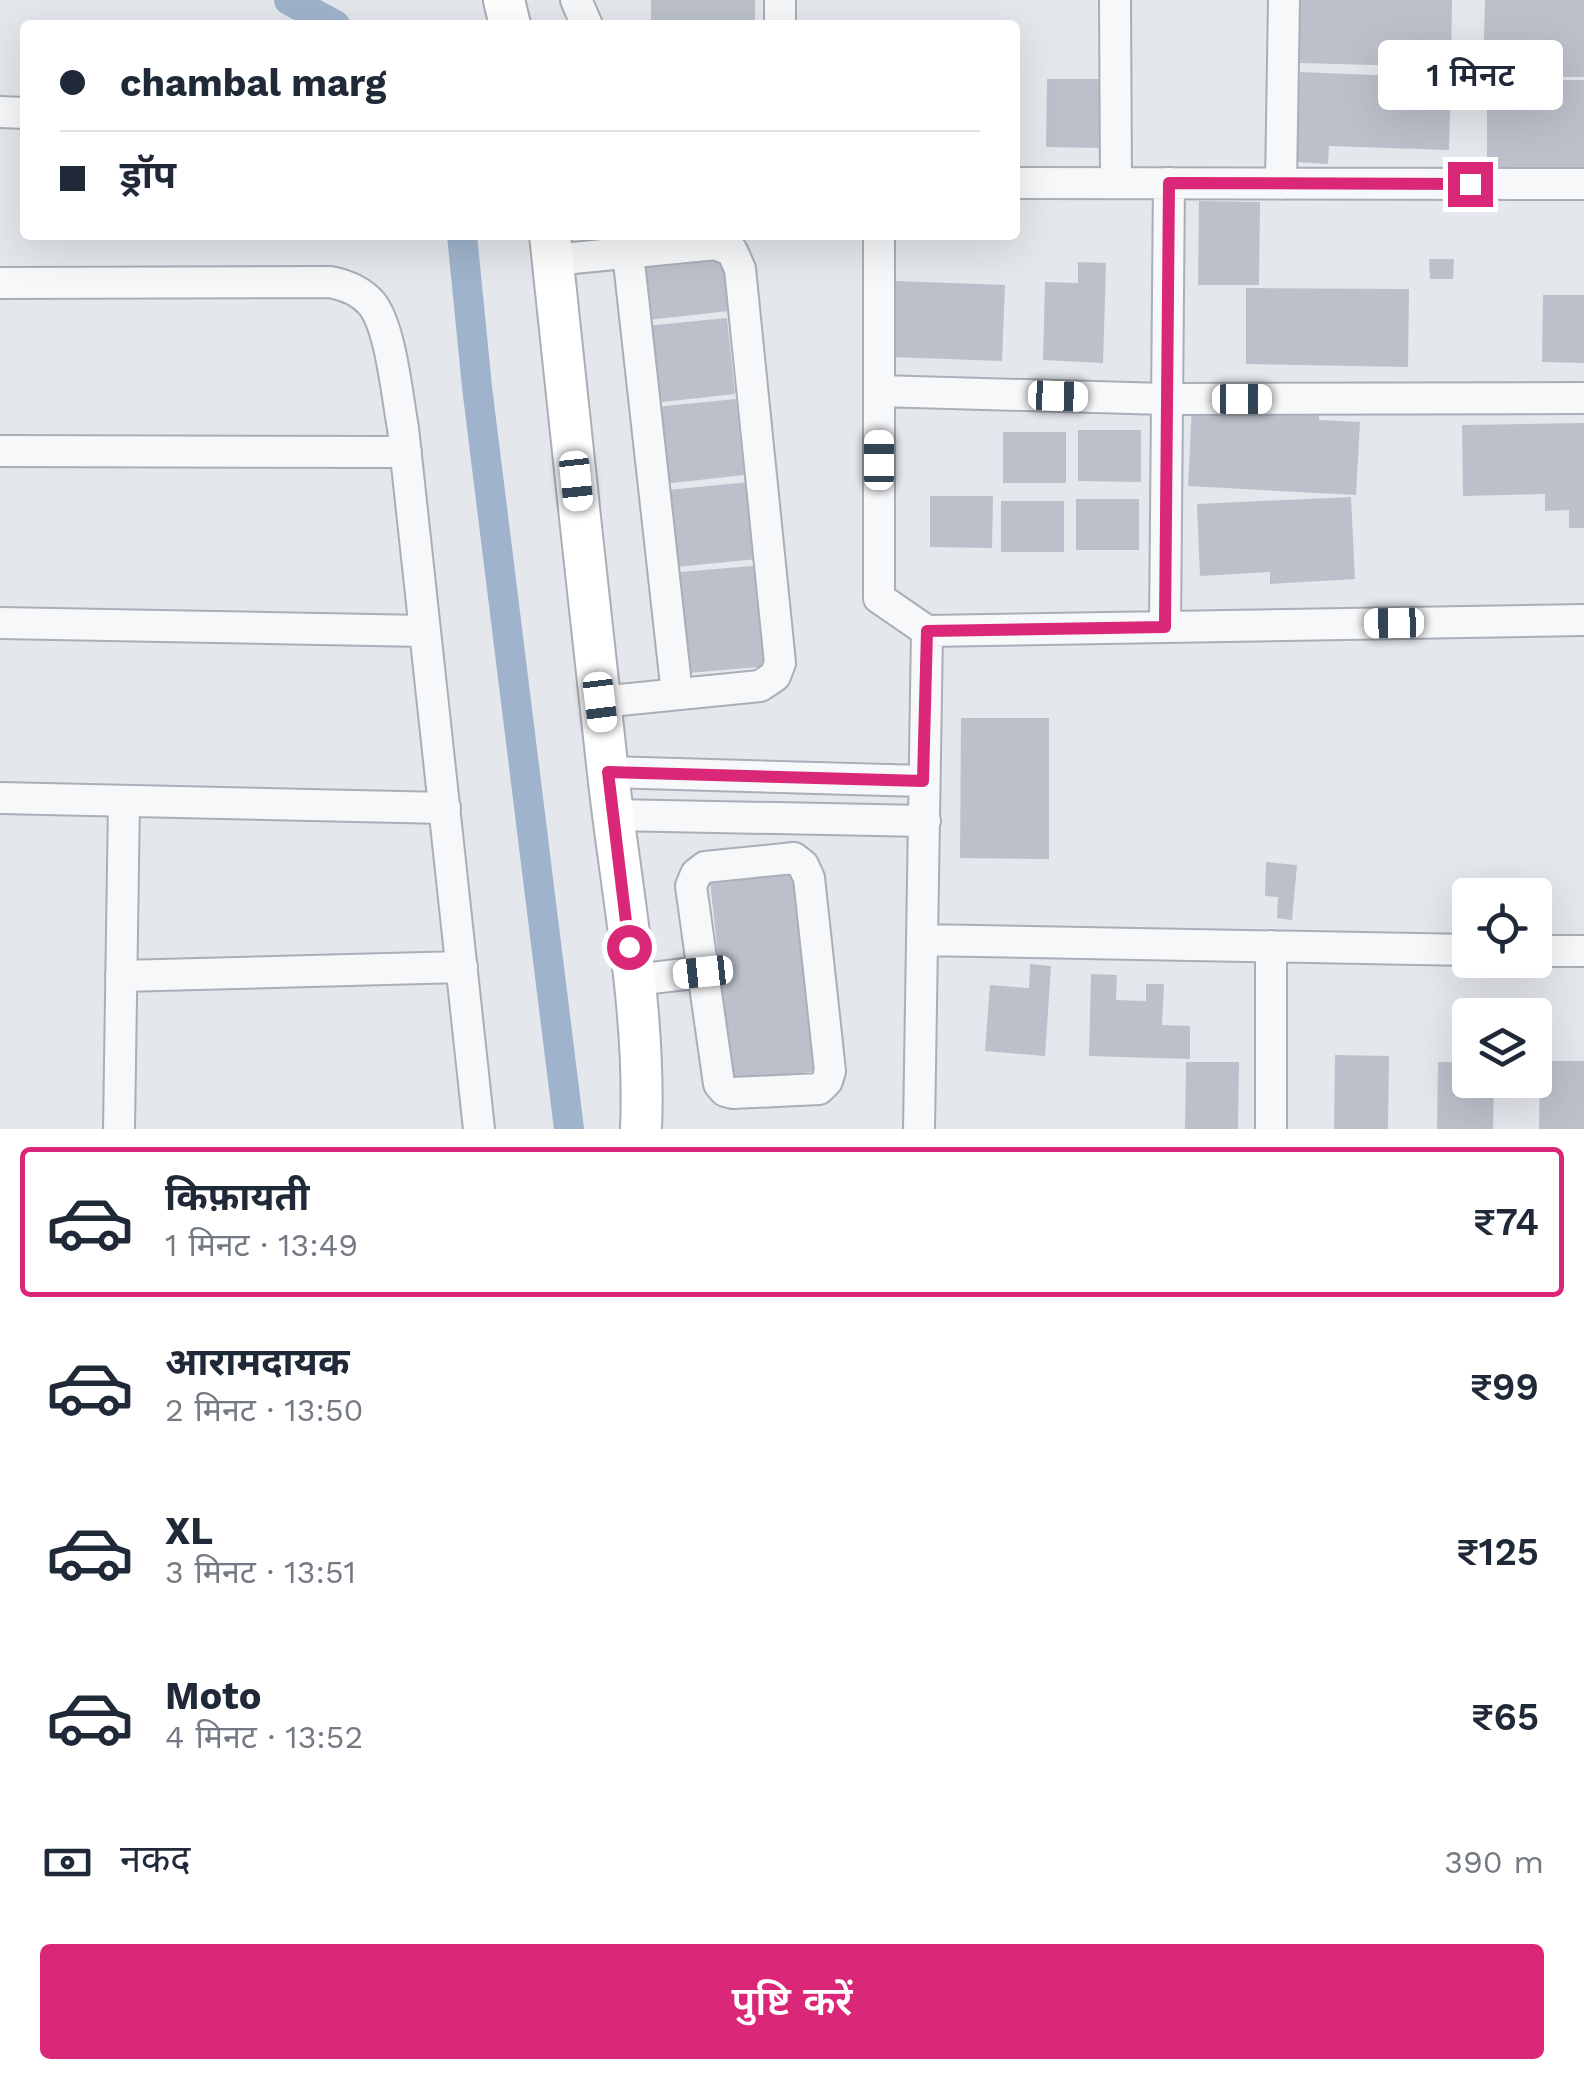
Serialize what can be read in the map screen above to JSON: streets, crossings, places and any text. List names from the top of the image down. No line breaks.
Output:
{"page":{"banner":["chambal marg","ड्रॉप"],"bubble":"1 मिनट","list":[{"name":"किफ़ायती","note":"1 मिनट · 13:49","value":"₹74"},{"name":"आरामदायक","note":"2 मिनट · 13:50","value":"₹99"},{"name":"XL","note":"3 मिनट · 13:51","value":"₹125"},{"name":"Moto","note":"4 मिनट · 13:52","value":"₹65"}],"pay":["नकद","390 m"],"buttons":"पुष्टि करें"}}
